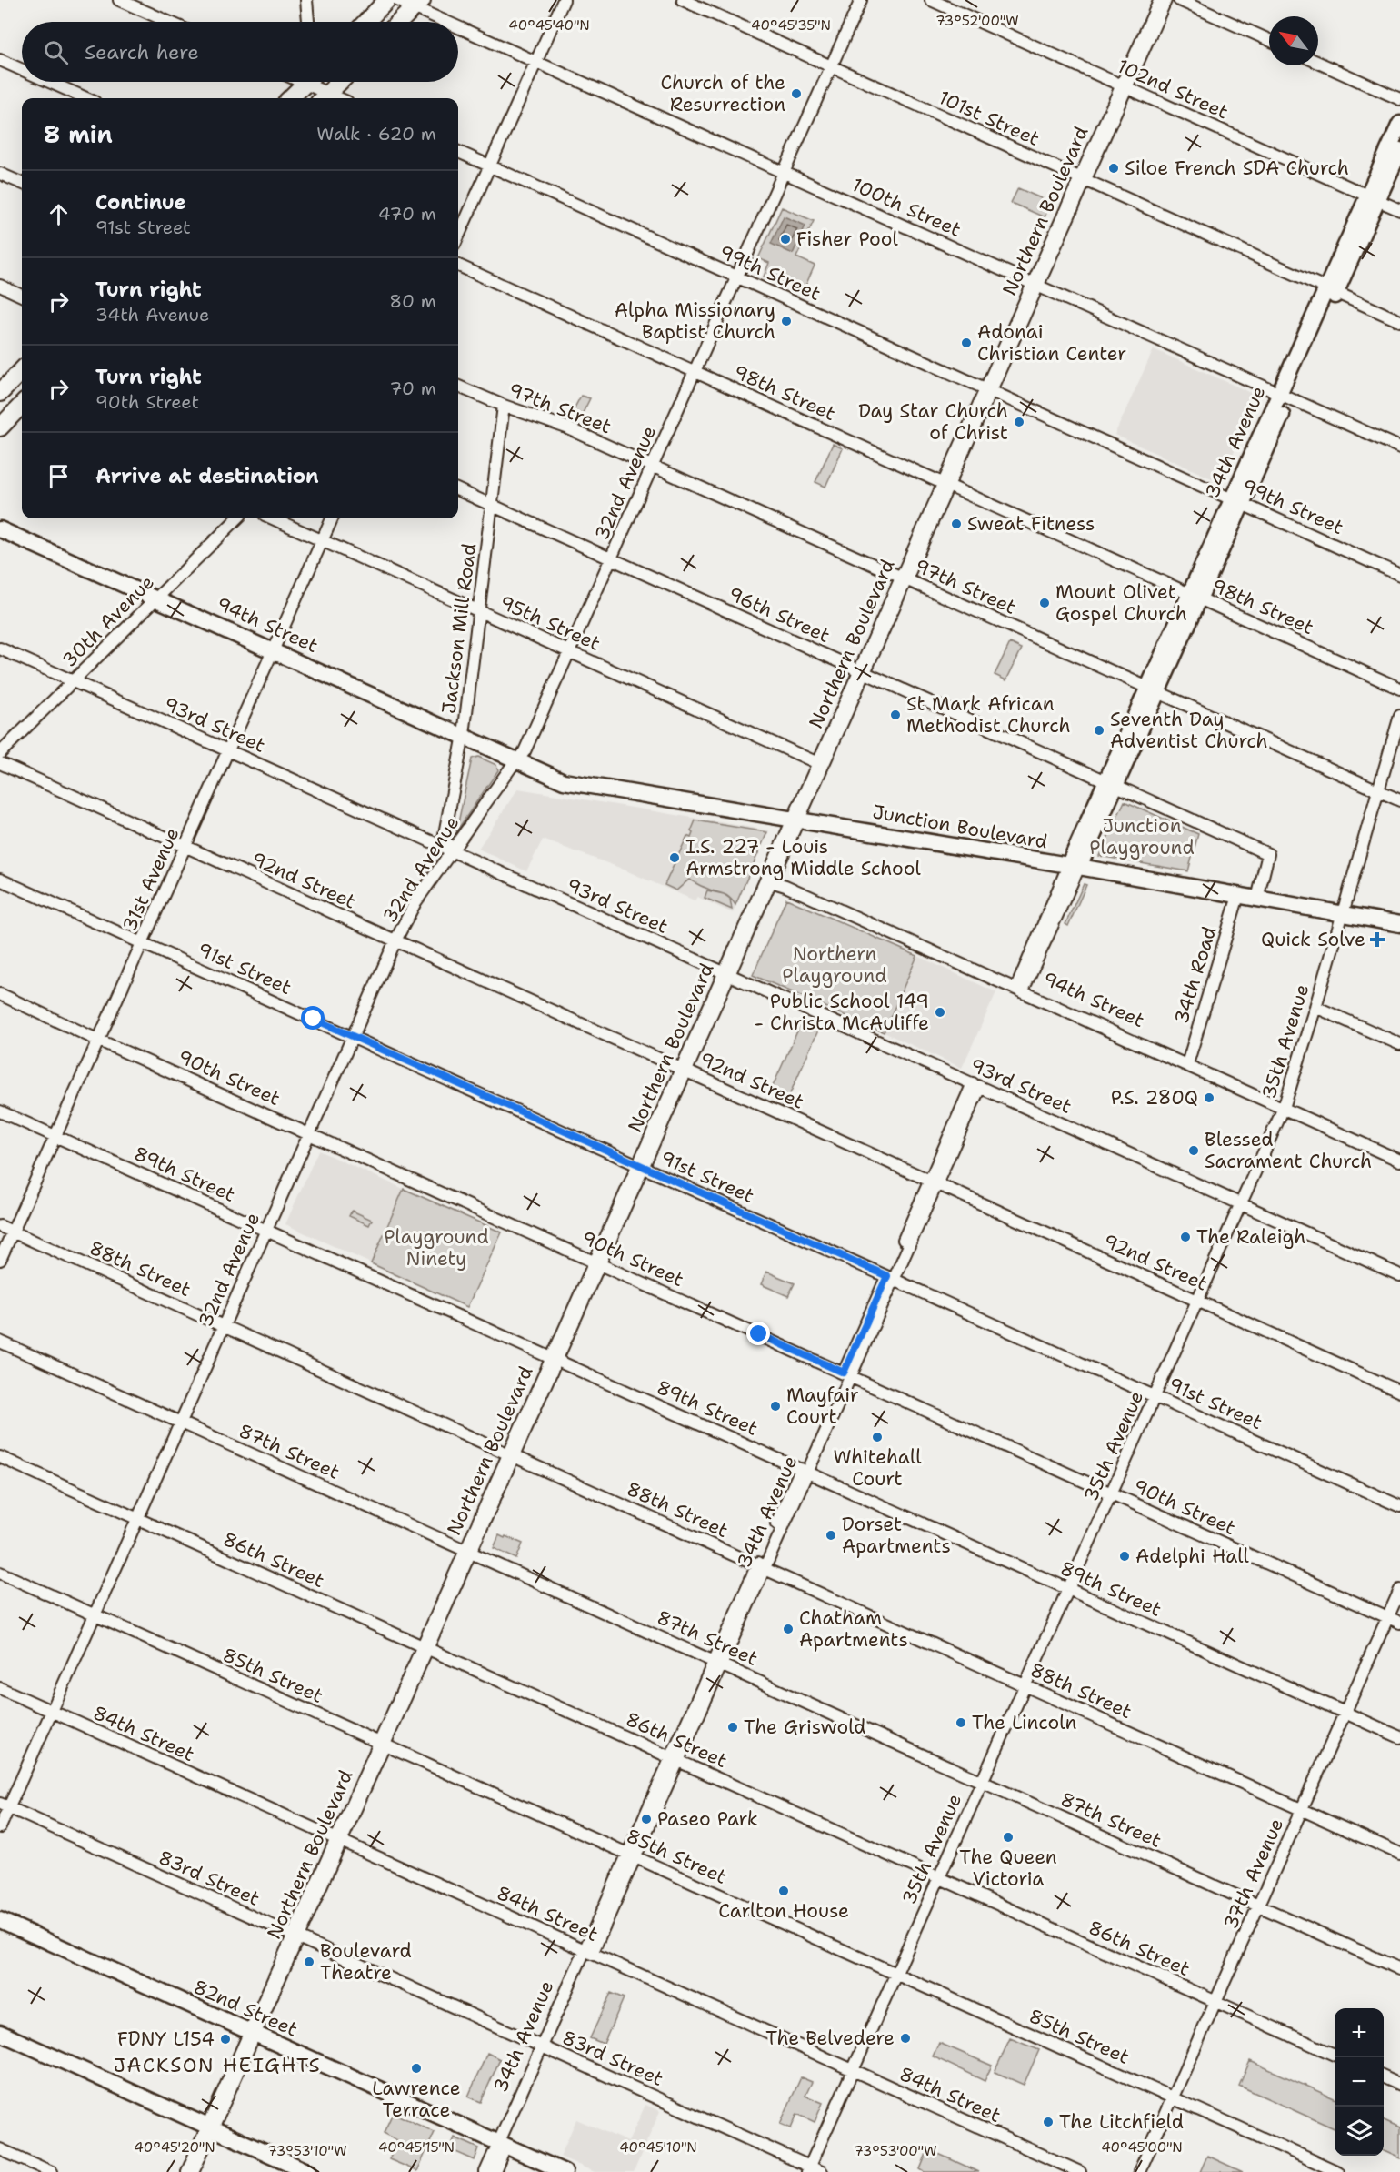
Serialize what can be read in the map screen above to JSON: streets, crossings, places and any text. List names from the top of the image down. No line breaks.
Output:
{"streets":{"main road":["Northern Boulevard"],"street":["102nd Street","101st Street","100th Street","99th Street","98th Street","97th Street","34th Avenue","32nd Avenue","96th Street","30th Avenue","95th Street","94th Street","Jackson Mill Road","93rd Street","Junction Boulevard","31st Avenue","92nd Street","91st Street","34th Road","35th Avenue","90th Street","89th Street","88th Street","87th Street","86th Street","85th Street","84th Street","37th Avenue","83rd Street","82nd Street"]},"crossings":[["102nd Street","Northern Boulevard"],["102nd Street","34th Avenue"],["101st Street","Northern Boulevard"],["101st Street","34th Avenue"],["101st Street","32nd Avenue"],["100th Street","Northern Boulevard"],["100th Street","34th Avenue"],["100th Street","32nd Avenue"],["Northern Boulevard","99th Street"],["Northern Boulevard","98th Street"],["Northern Boulevard","97th Street"],["Northern Boulevard","96th Street"],["Northern Boulevard","95th Street"],["Northern Boulevard","94th Street"],["Northern Boulevard","93rd Street"],["Northern Boulevard","Junction Boulevard"],["Northern Boulevard","92nd Street"],["Northern Boulevard","91st Street"],["Northern Boulevard","90th Street"],["Northern Boulevard","89th Street"],["Northern Boulevard","88th Street"],["Northern Boulevard","87th Street"],["Northern Boulevard","86th Street"],["Northern Boulevard","85th Street"],["Northern Boulevard","84th Street"],["Northern Boulevard","83rd Street"],["Northern Boulevard","82nd Street"],["99th Street","34th Avenue"],["99th Street","32nd Avenue"],["98th Street","34th Avenue"],["98th Street","32nd Avenue"],["97th Street","34th Avenue"],["97th Street","32nd Avenue"],["97th Street","Jackson Mill Road"],["97th Street","35th Avenue"],["34th Avenue","96th Street"],["34th Avenue","94th Street"],["34th Avenue","93rd Street"],["34th Avenue","Junction Boulevard"],["34th Avenue","92nd Street"],["34th Avenue","91st Street"],["34th Avenue","90th Street"],["34th Avenue","89th Street"],["34th Avenue","88th Street"],["34th Avenue","87th Street"],["34th Avenue","86th Street"],["34th Avenue","85th Street"],["34th Avenue","84th Street"],["34th Avenue","83rd Street"],["34th Avenue","82nd Street"],["32nd Avenue","96th Street"],["32nd Avenue","95th Street"],["32nd Avenue","94th Street"],["32nd Avenue","Jackson Mill Road"],["32nd Avenue","93rd Street"],["32nd Avenue","Junction Boulevard"],["32nd Avenue","92nd Street"],["32nd Avenue","91st Street"],["32nd Avenue","90th Street"],["32nd Avenue","89th Street"],["32nd Avenue","88th Street"],["32nd Avenue","87th Street"],["32nd Avenue","86th Street"],["32nd Avenue","85th Street"],["32nd Avenue","84th Street"],["32nd Avenue","83rd Street"],["96th Street","Jackson Mill Road"],["96th Street","Junction Boulevard"],["30th Avenue","94th Street"],["30th Avenue","93rd Street"],["95th Street","Jackson Mill Road"],["95th Street","31st Avenue"],["94th Street","Jackson Mill Road"],["94th Street","Junction Boulevard"],["94th Street","31st Avenue"],["94th Street","34th Road"],["94th Street","35th Avenue"],["Jackson Mill Road","93rd Street"],["93rd Street","31st Avenue"],["93rd Street","35th Avenue"],["Junction Boulevard","34th Road"],["Junction Boulevard","35th Avenue"],["31st Avenue","92nd Street"],["31st Avenue","91st Street"],["31st Avenue","90th Street"],["31st Avenue","89th Street"],["31st Avenue","88th Street"],["92nd Street","35th Avenue"],["91st Street","35th Avenue"],["35th Avenue","90th Street"],["35th Avenue","89th Street"],["35th Avenue","88th Street"],["35th Avenue","87th Street"],["35th Avenue","86th Street"],["35th Avenue","85th Street"],["35th Avenue","84th Street"],["35th Avenue","83rd Street"],["90th Street","37th Avenue"],["89th Street","37th Avenue"],["88th Street","37th Avenue"],["87th Street","37th Avenue"],["86th Street","37th Avenue"],["85th Street","37th Avenue"]],"districts":["JACKSON HEIGHTS"],"parks":["Junction Playground","Northern Playground","Playground Ninety"],"places":{"other":["Church of the Resurrection","Siloe French SDA Church","Fisher Pool","Alpha Missionary Baptist Church","Adonai Christian Center","Day Star Church of Christ","Sweat Fitness","Mount Olivet Gospel Church","St Mark African Methodist Church","Seventh Day Adventist Church","I.S. 227 - Louis Armstrong Middle School","Public School 149 - Christa McAuliffe","P.S. 280Q","Blessed Sacrament Church","The Raleigh","Mayfair Court","Whitehall Court","Dorset Apartments","Adelphi Hall","Chatham Apartments","The Lincoln","The Griswold","Paseo Park","The Queen Victoria","Carlton House","Boulevard Theatre","The Belvedere","FDNY L154","Lawrence Terrace","The Litchfield"],"health":["Quick Solve"]},"north":"top left","page":{"search":"Search here","heading":["8 min","Walk · 620 m"],"list":[["Continue","91st Street","470 m"],["Turn right","34th Avenue","80 m"],["Turn right","90th Street","70 m"],"Arrive at destination"],"map_buttons":["+","−"]},"coordinates":["73°52'00\"W","40°45'40\"N","40°45'35\"N","40°45'20\"N","40°45'15\"N","40°45'10\"N","40°45'00\"N","73°53'10\"W","73°53'00\"W"]}
